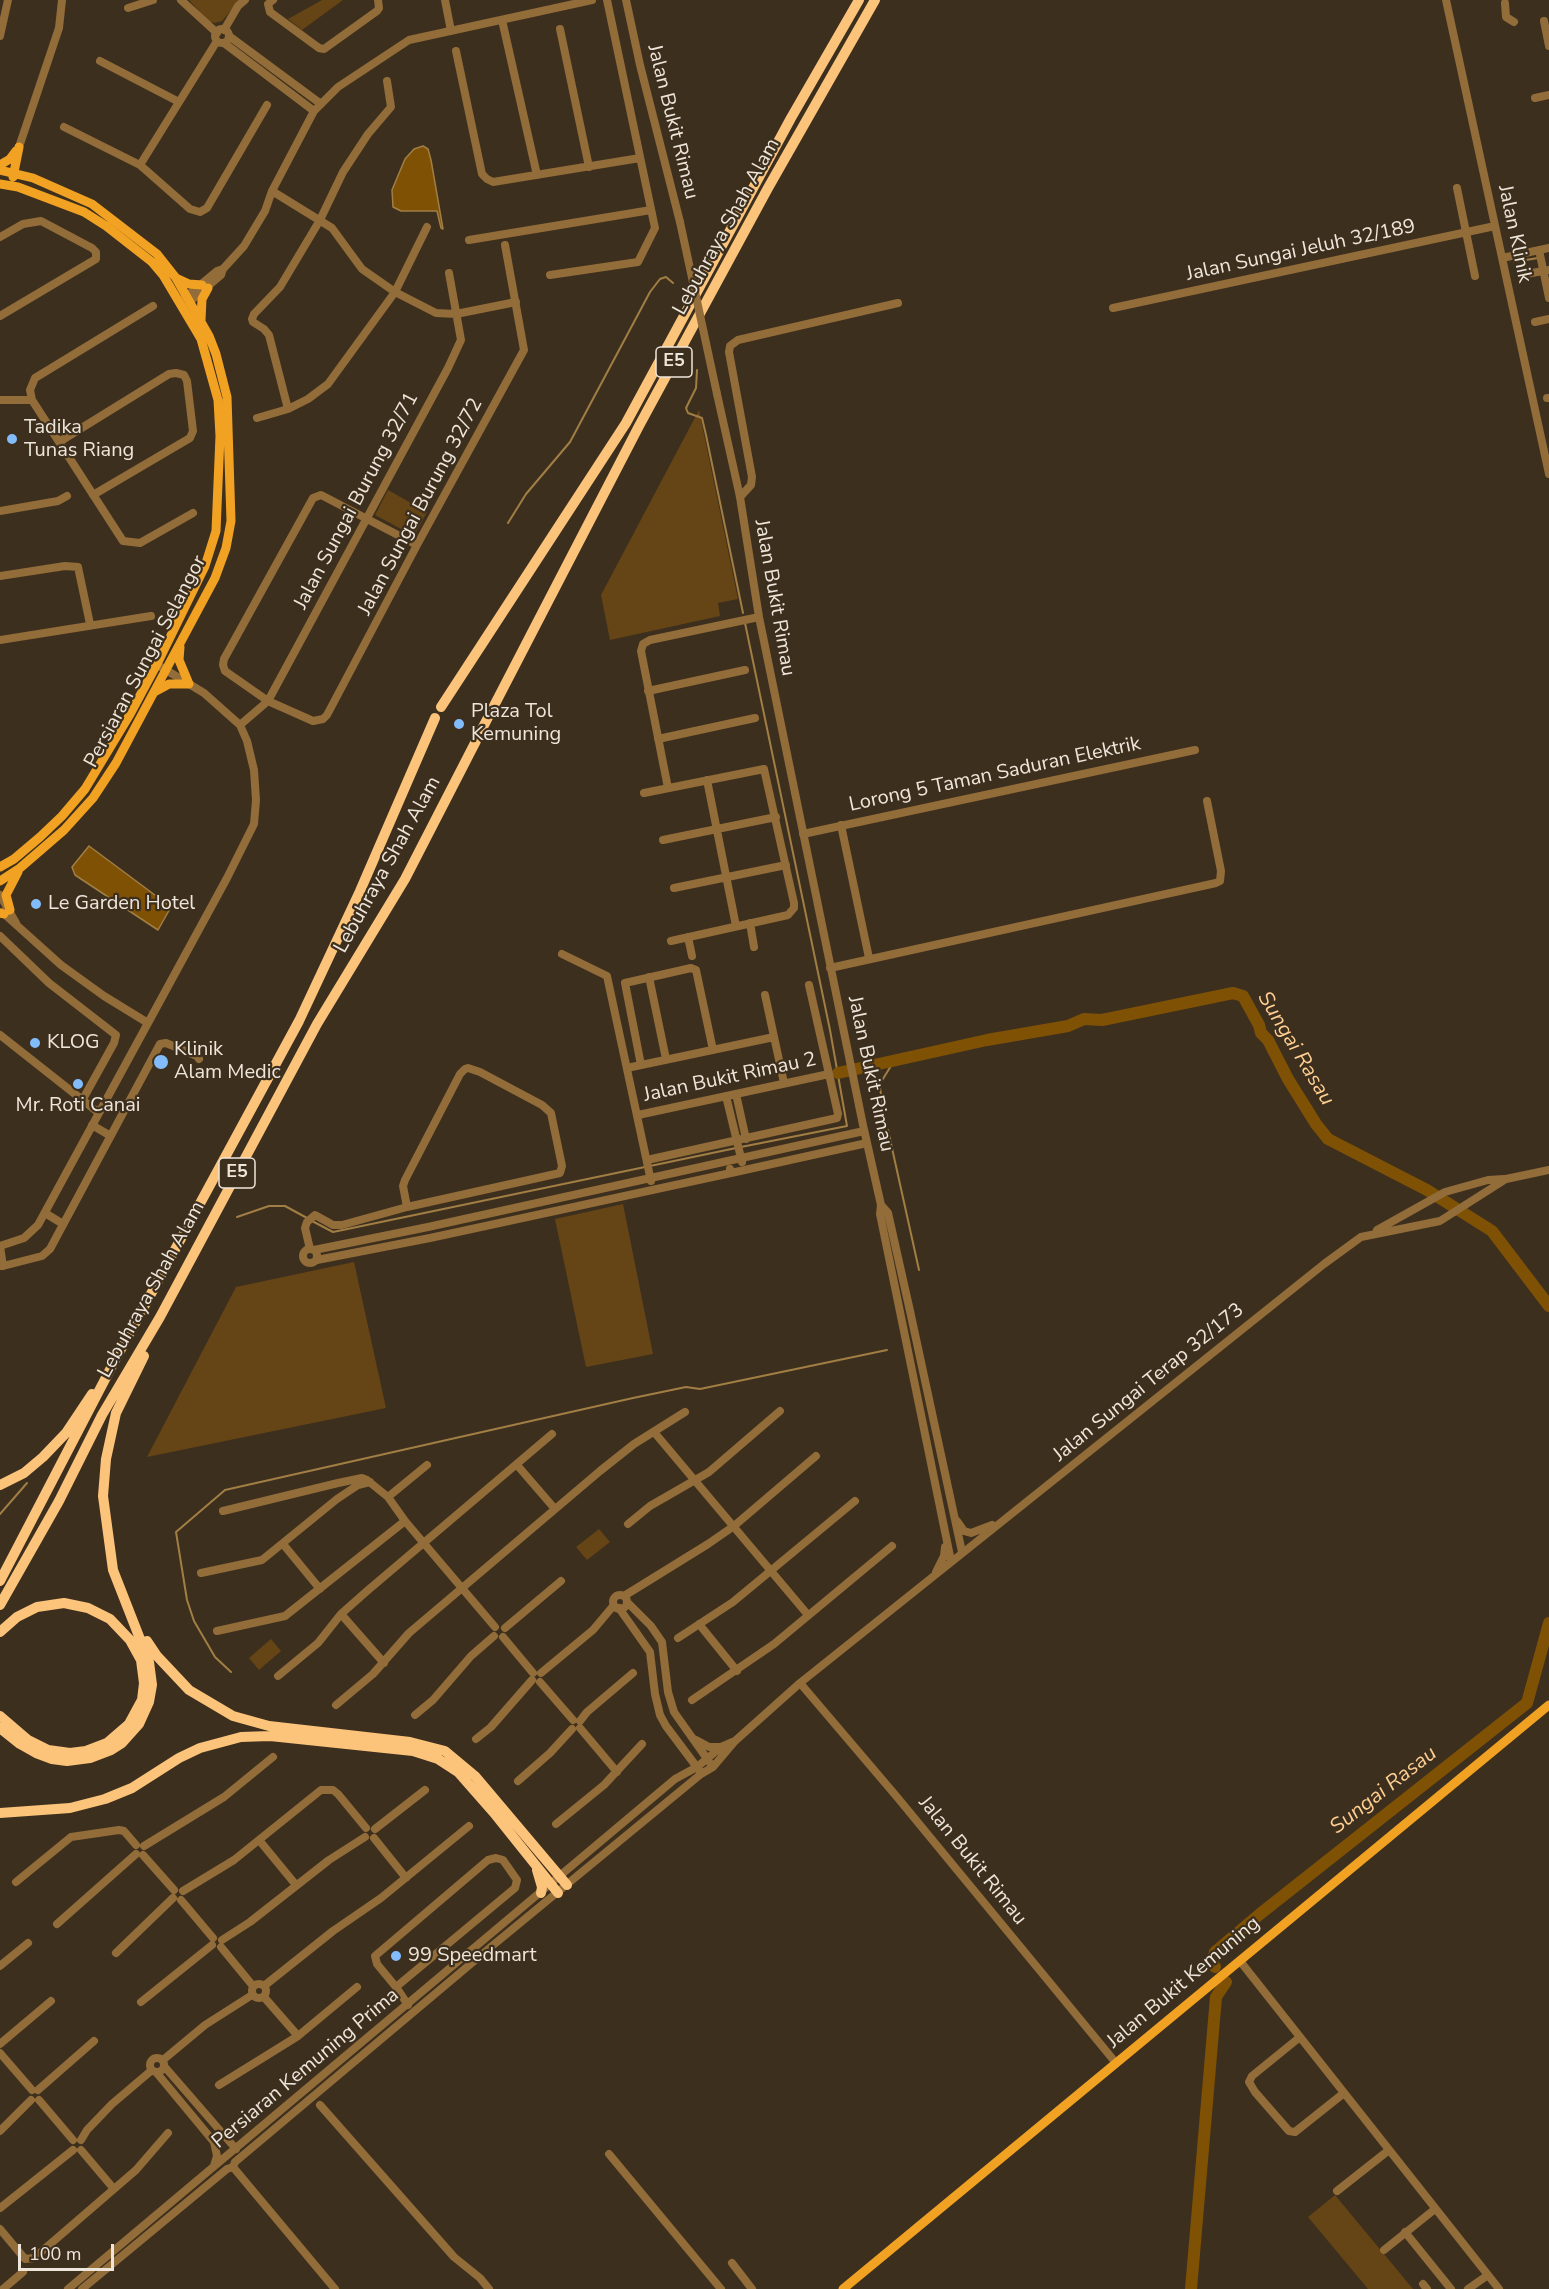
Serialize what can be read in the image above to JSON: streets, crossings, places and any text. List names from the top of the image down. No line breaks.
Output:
{"streets":{"highway":["Lebuhraya Shah Alam","E5"],"main road":["Persiaran Sungai Selangor","Jalan Bukit Kemuning"],"street":["Jalan Bukit Rimau","Jalan Klinik","Jalan Sungai Jeluh 32/189","Jalan Sungai Burung 32/71","Jalan Sungai Burung 32/72","Lorong 5 Taman Saduran Elektrik","Jalan Bukit Rimau 2","Jalan Sungai Terap 32/173","Persiaran Kemuning Prima"]},"crossings":[["Jalan Bukit Rimau","Lorong 5 Taman Saduran Elektrik"],["Jalan Bukit Rimau","Jalan Sungai Terap 32/173"],["Jalan Bukit Rimau","Jalan Bukit Kemuning"],["Jalan Bukit Rimau","Persiaran Kemuning Prima"],["Jalan Klinik","Jalan Sungai Jeluh 32/189"],["Jalan Sungai Burung 32/71","Jalan Sungai Burung 32/72"],["Jalan Sungai Terap 32/173","Persiaran Kemuning Prima"]],"water":["Sungai Rasau"],"places":["Tadika Tunas Riang","Plaza Tol Kemuning","Le Garden Hotel","KLOG","Klinik Alam Medic","Mr. Roti Canai","99 Speedmart"],"scale_bar":"100 m"}
